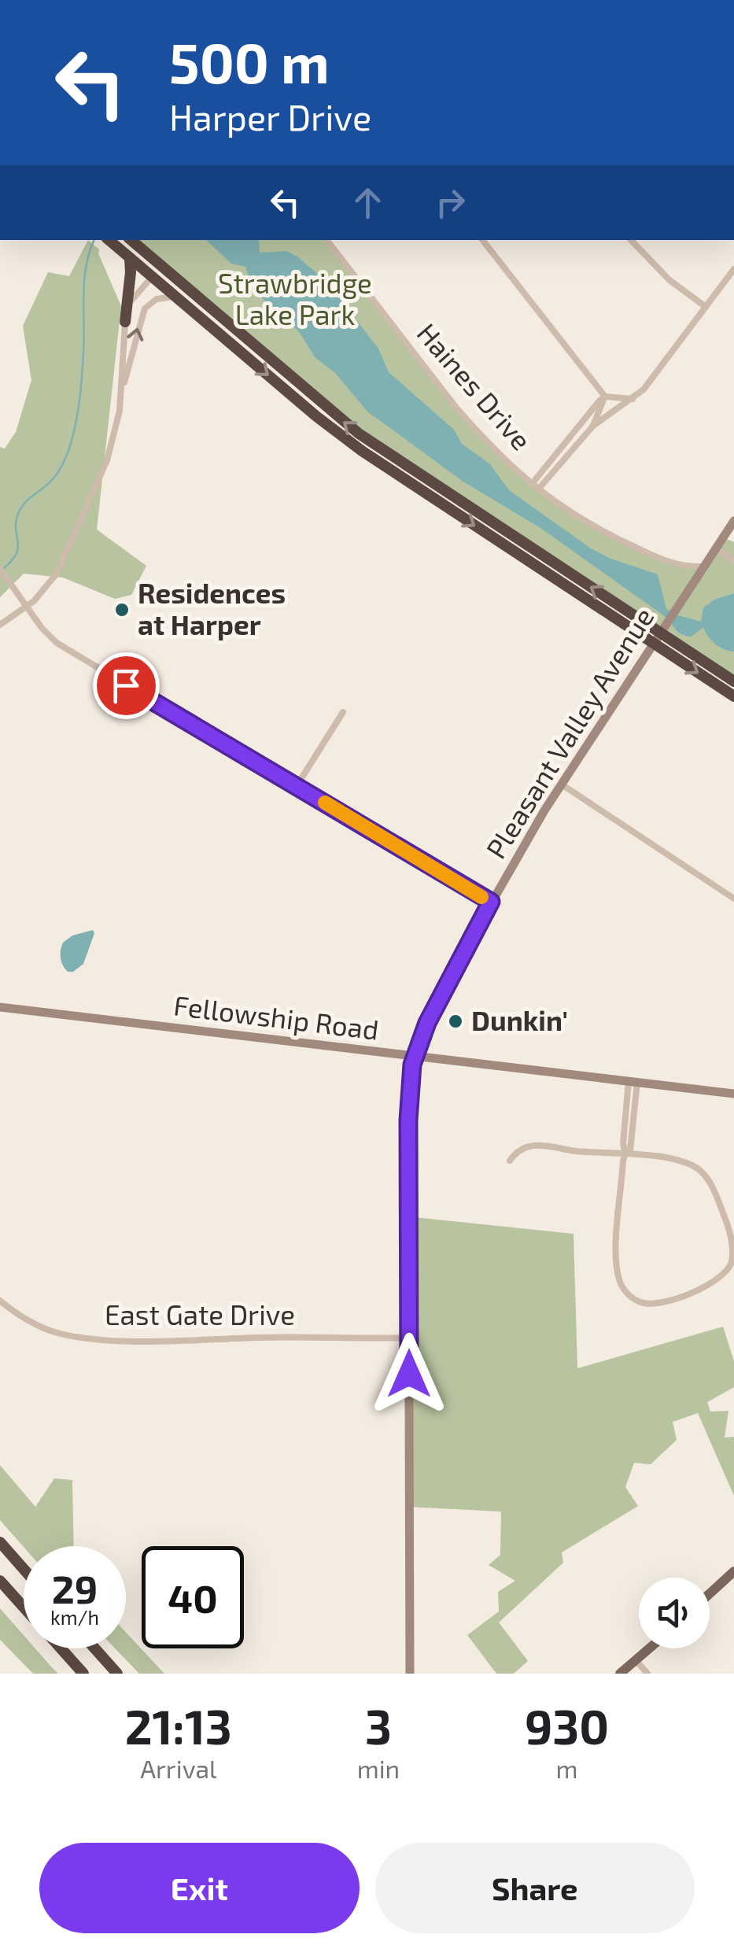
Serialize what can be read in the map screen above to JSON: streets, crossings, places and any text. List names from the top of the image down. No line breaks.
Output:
{"streets":{"street":["Haines Drive","Pleasant Valley Avenue","Fellowship Road","East Gate Drive"]},"crossings":[["Haines Drive","Pleasant Valley Avenue"],["Pleasant Valley Avenue","Fellowship Road"],["Pleasant Valley Avenue","East Gate Drive"]],"parks":["Strawbridge Lake Park"],"places":["Residences at Harper","Dunkin'"],"page":{"turn":["500 m","Harper Drive"],"speed":"29 km/h","limit":"40","eta":["21:13","Arrival","3","min","930","m"],"buttons":["Exit","Share"]}}
